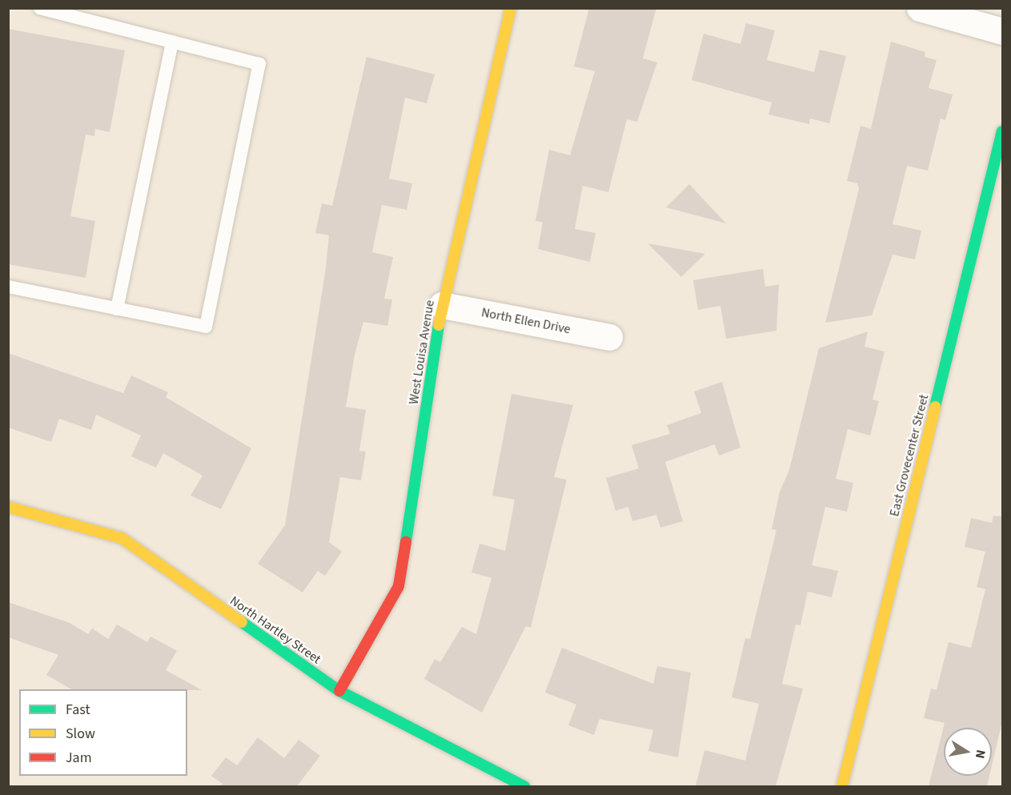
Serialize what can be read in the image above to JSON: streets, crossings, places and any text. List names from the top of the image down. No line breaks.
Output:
{"streets":{"street":["North Ellen Drive","West Louisa Avenue","East Grovecenter Street","North Hartley Street"]},"crossings":[["North Ellen Drive","West Louisa Avenue"],["West Louisa Avenue","North Hartley Street"]],"legend":["Fast","Slow","Jam"],"north":"right"}
